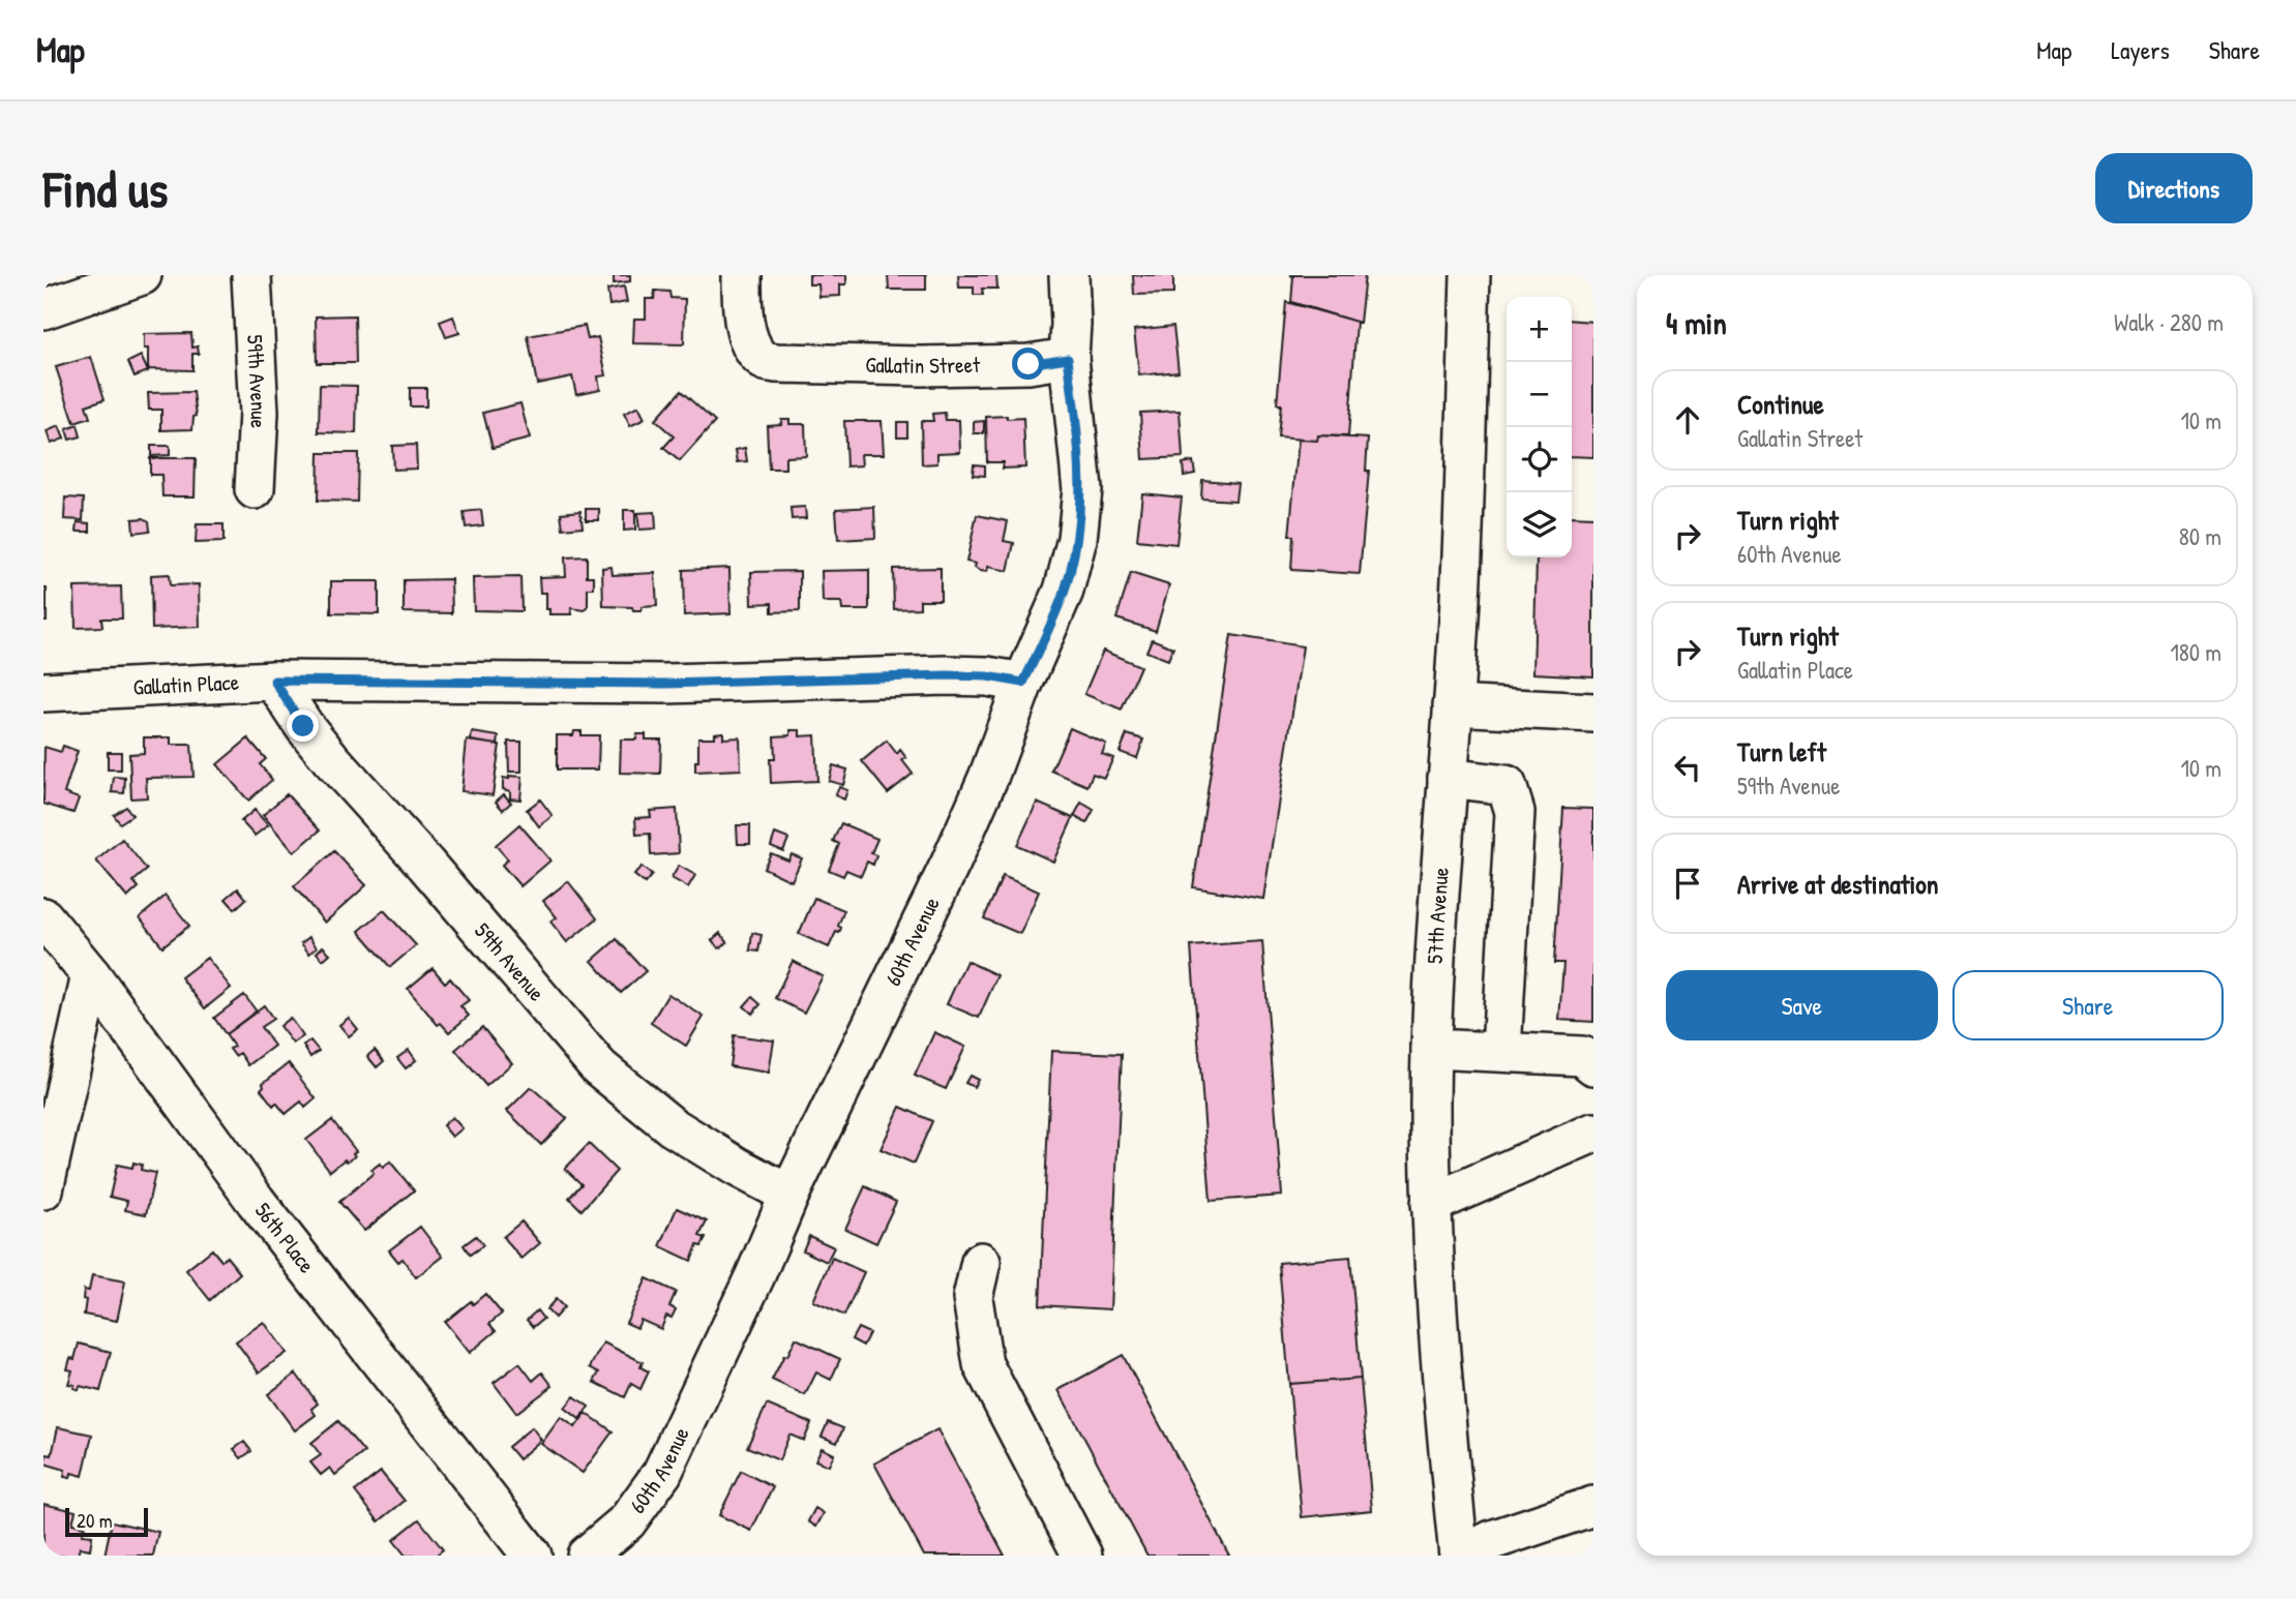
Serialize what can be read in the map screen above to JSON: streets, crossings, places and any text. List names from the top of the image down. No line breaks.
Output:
{"streets":{"street":["Gallatin Street","59th Avenue","Gallatin Place","57th Avenue","60th Avenue","56th Place"]},"crossings":[["Gallatin Street","60th Avenue"],["59th Avenue","Gallatin Place"],["59th Avenue","60th Avenue"],["Gallatin Place","60th Avenue"]],"scale_bar":"20 m","page":{"header":"Map","nav":["Map","Layers","Share"],"buttons":["Directions",["Save","Share"]],"title":"Find us","heading":["4 min","Walk · 280 m"],"map_buttons":["+","−"],"list":[["Continue","Gallatin Street","10 m"],["Turn right","60th Avenue","80 m"],["Turn right","Gallatin Place","180 m"],["Turn left","59th Avenue","10 m"],"Arrive at destination"],"scale":"20 m"}}
